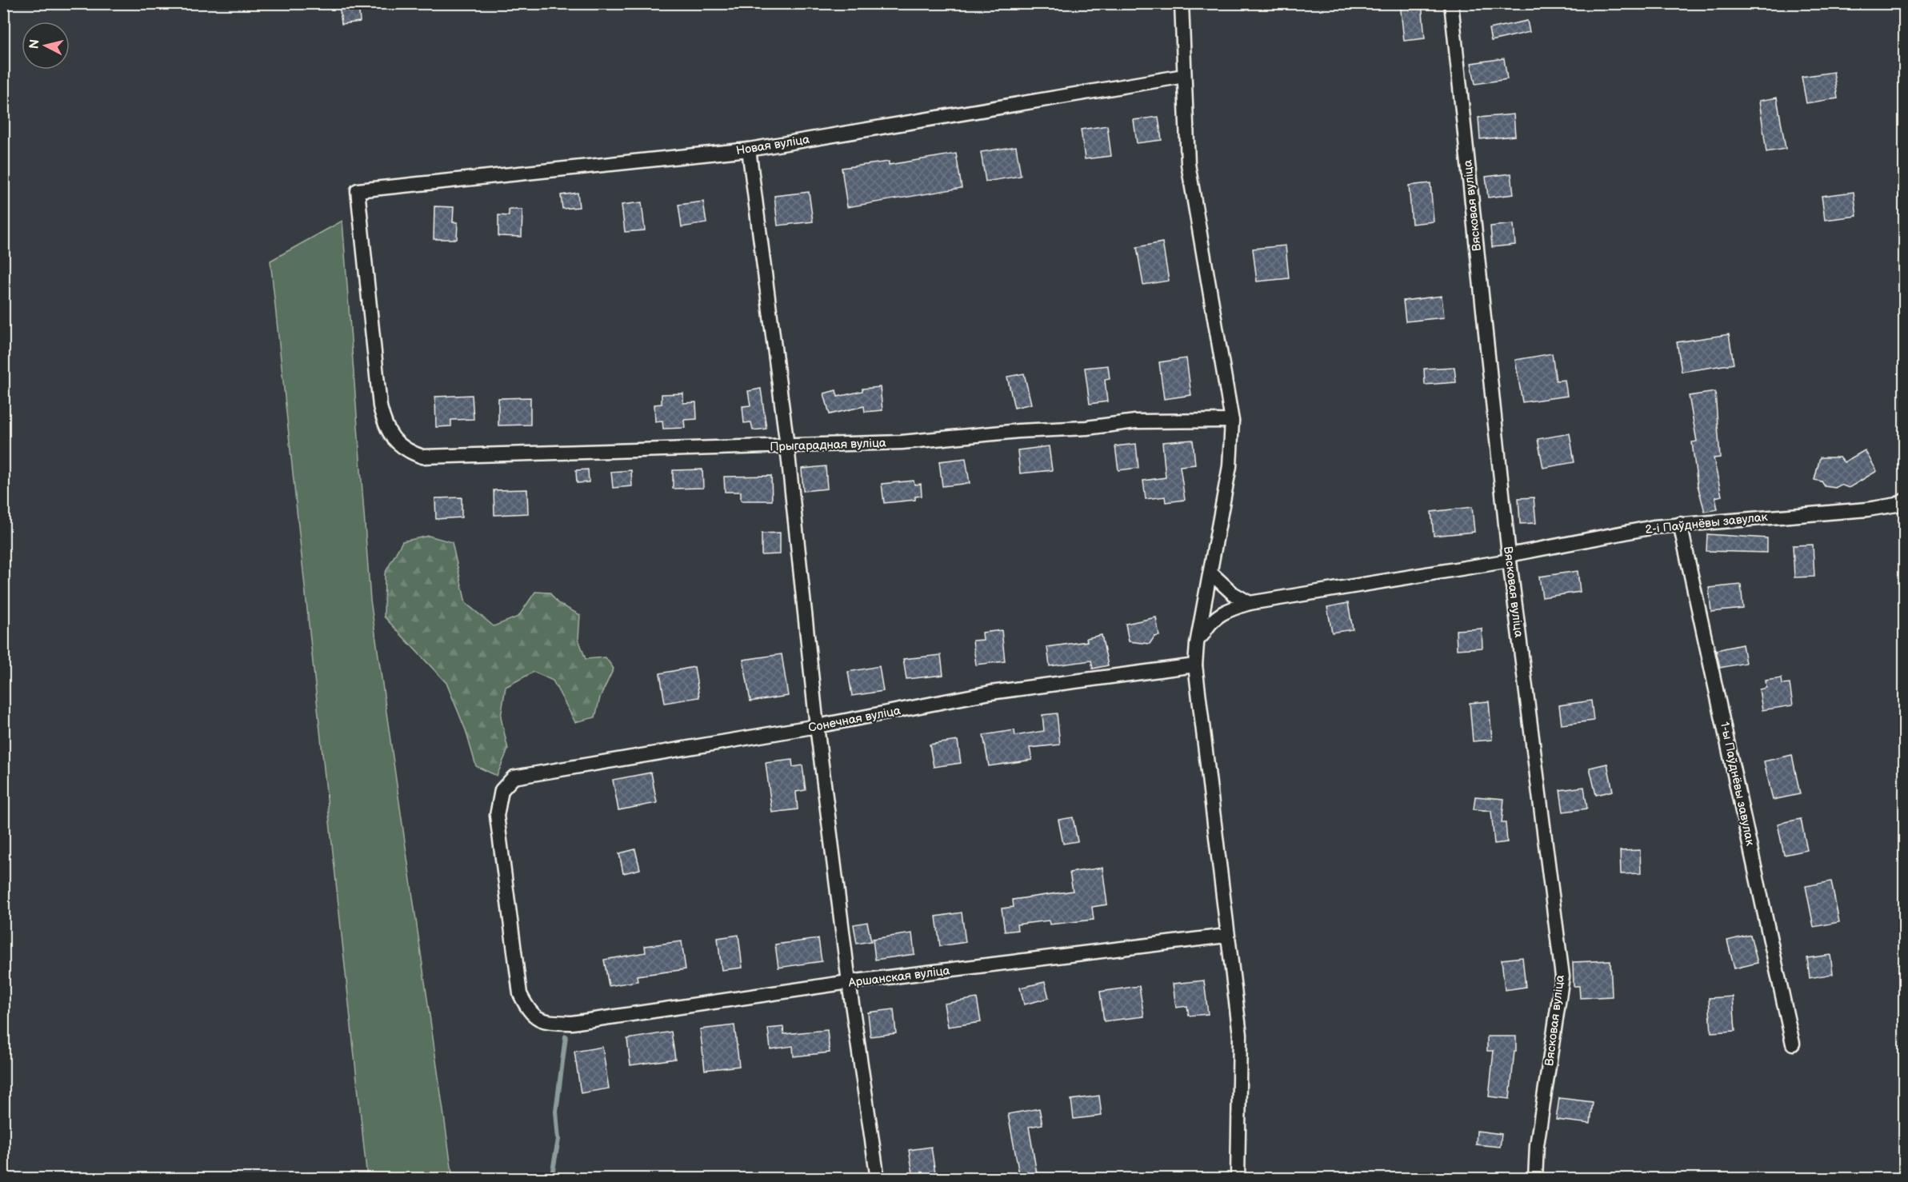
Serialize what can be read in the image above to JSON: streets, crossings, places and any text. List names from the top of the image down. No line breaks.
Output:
{"streets":{"street":["Новая вуліца","Вясковая вуліца","Прыгарадная вуліца","2-і Паўднёвы завулак","Сонечная вуліца","1-ы Паўднёвы завулак","Аршанская вуліца"]},"crossings":[["Новая вуліца","Прыгарадная вуліца"],["Вясковая вуліца","2-і Паўднёвы завулак"],["2-і Паўднёвы завулак","1-ы Паўднёвы завулак"],["Сонечная вуліца","Аршанская вуліца"]],"north":"left"}
